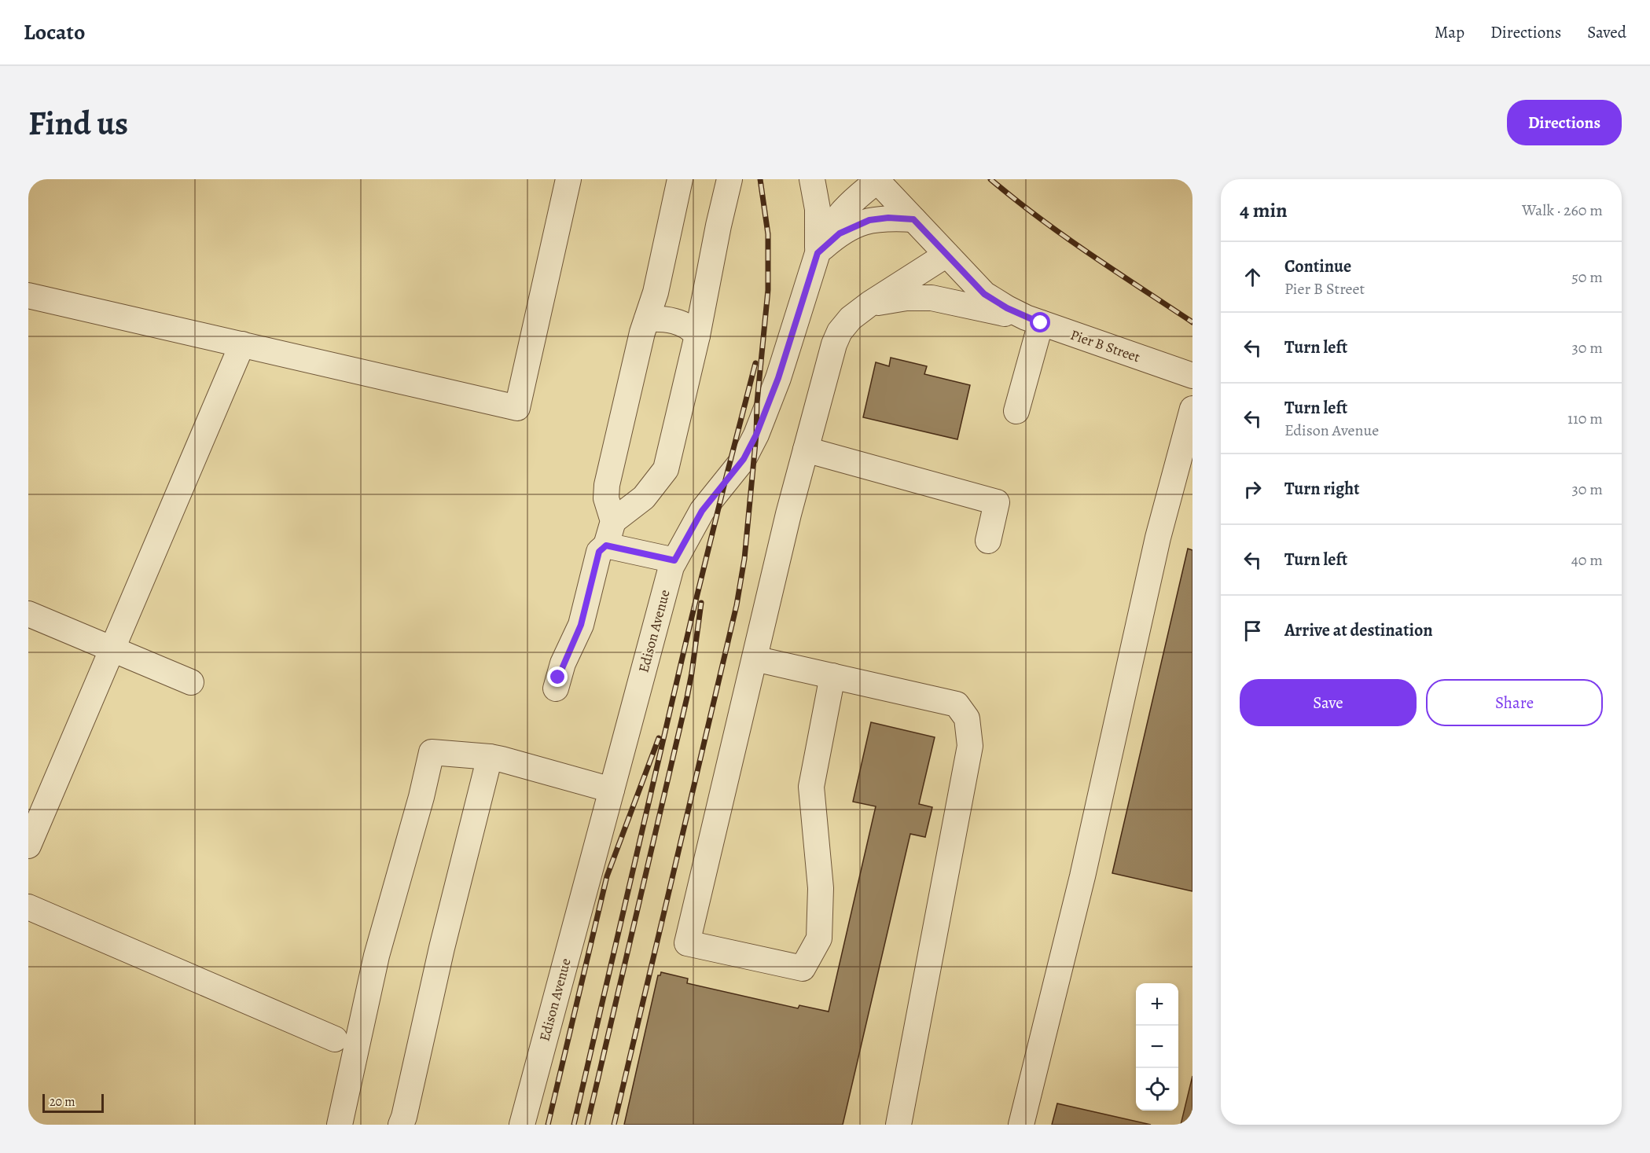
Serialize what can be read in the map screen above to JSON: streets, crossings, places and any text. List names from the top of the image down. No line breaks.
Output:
{"streets":{"street":["Pier B Street","Edison Avenue"]},"crossings":[["Pier B Street","Edison Avenue"]],"scale_bar":"20 m","page":{"header":"Locato","nav":["Map","Directions","Saved"],"buttons":["Directions",["Save","Share"]],"title":"Find us","heading":["4 min","Walk · 260 m"],"list":[["Continue","Pier B Street","50 m"],["Turn left","30 m"],["Turn left","Edison Avenue","110 m"],["Turn right","30 m"],["Turn left","40 m"],"Arrive at destination"],"map_buttons":["+","−"],"scale":"20 m"}}
